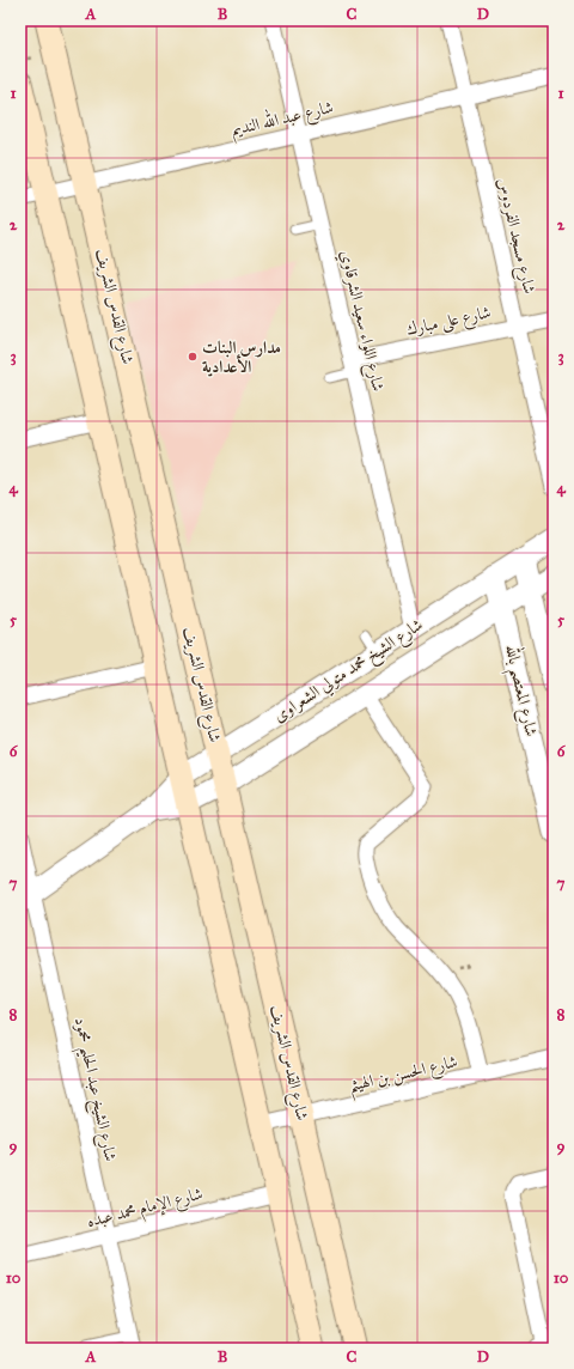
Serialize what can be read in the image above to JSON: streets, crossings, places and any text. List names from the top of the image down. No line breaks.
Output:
{"streets":{"main road":["شارع القدس الشريف"],"street":["شارع عبد الله النديم","شارع مسجد الفردوس","شارع اللواء سعيد الشرقاوي","شارع على مبارك","شارع الشيخ محمد متولي الشعراوى","شارع المعتصم بالله","شارع الحسن بن الهيثم","شارع الشيخ عبد الحليم محمود","شارع الإمام محمد عبده"]},"crossings":[["شارع عبد الله النديم","شارع مسجد الفردوس"],["شارع عبد الله النديم","شارع القدس الشريف"],["شارع عبد الله النديم","شارع اللواء سعيد الشرقاوي"],["شارع مسجد الفردوس","شارع على مبارك"],["شارع القدس الشريف","شارع الشيخ محمد متولي الشعراوى"],["شارع القدس الشريف","شارع الحسن بن الهيثم"],["شارع اللواء سعيد الشرقاوي","شارع على مبارك"],["شارع اللواء سعيد الشرقاوي","شارع الشيخ محمد متولي الشعراوى"],["شارع الشيخ محمد متولي الشعراوى","شارع المعتصم بالله"],["شارع الشيخ محمد متولي الشعراوى","شارع الشيخ عبد الحليم محمود"],["شارع الشيخ عبد الحليم محمود","شارع الإمام محمد عبده"]],"places":["مدارس البنات الأعدادية"],"grid":{"columns":["A","B","C","D"],"rows":["1","2","3","4","5","6","7","8","9","10"]}}
